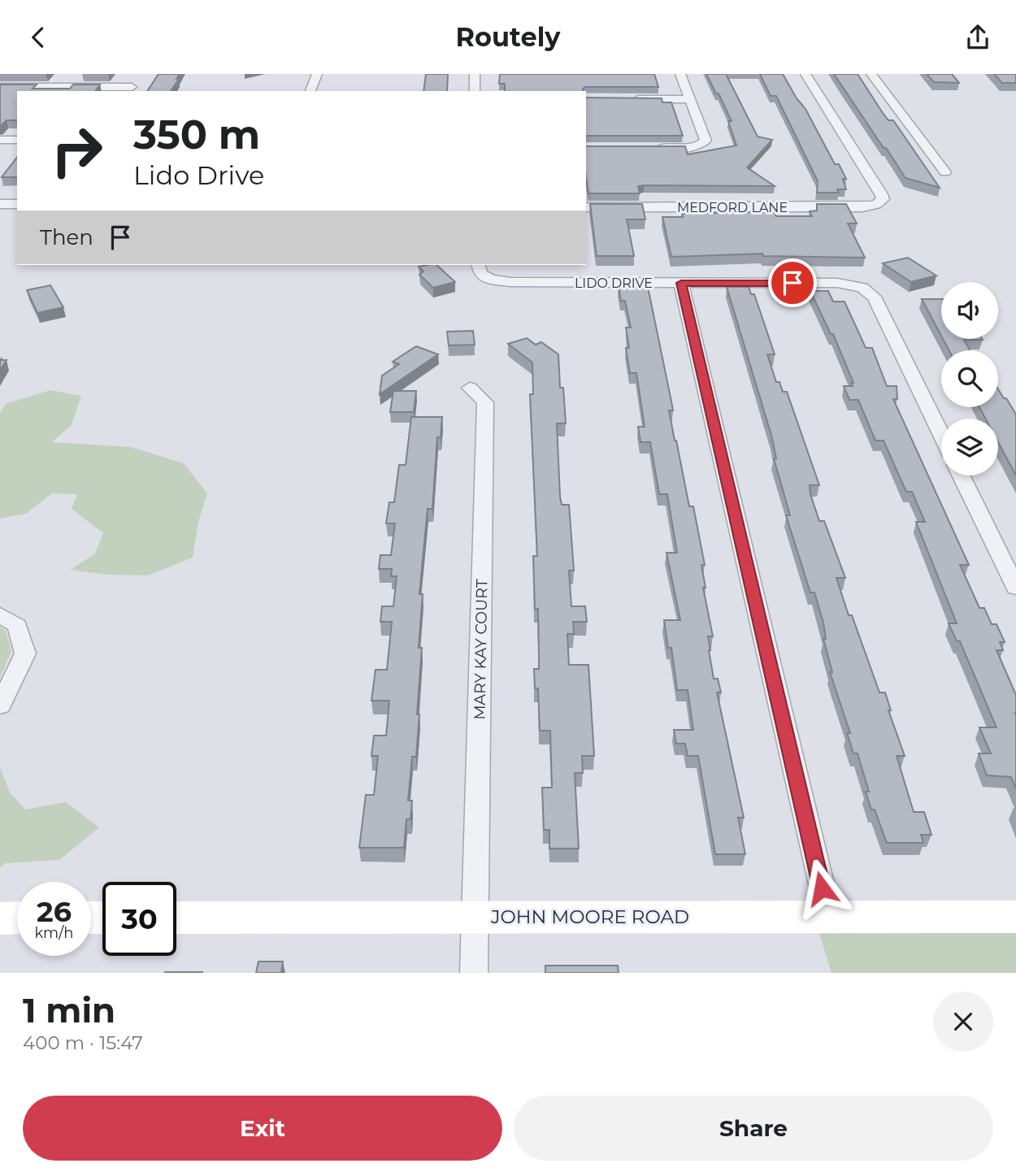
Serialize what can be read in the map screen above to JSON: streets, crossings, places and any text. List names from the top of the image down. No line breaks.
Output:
{"streets":{"street":["MEDFORD LANE","LIDO DRIVE","MARY KAY COURT","JOHN MOORE ROAD"]},"crossings":[["MARY KAY COURT","JOHN MOORE ROAD"]],"page":{"header":"Routely","turn":["350 m","Lido Drive"],"then":"Then","speed":"26 km/h","limit":"30","heading":["1 min","400 m · 15:47"],"buttons":["Exit","Share"]}}
